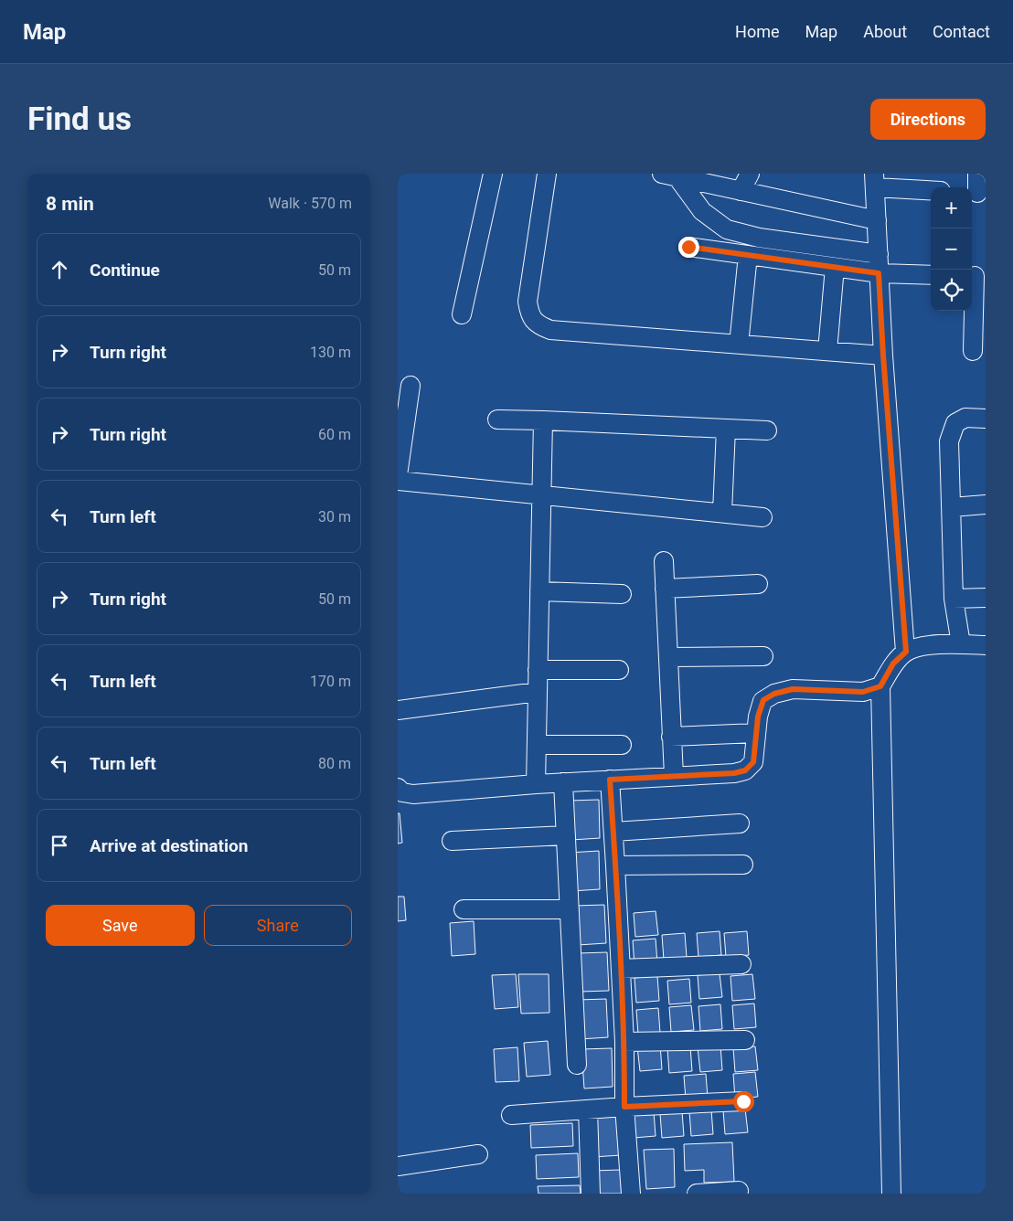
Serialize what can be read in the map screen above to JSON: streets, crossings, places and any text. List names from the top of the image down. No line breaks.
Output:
{"page":{"header":"Map","nav":["Home","Map","About","Contact"],"buttons":["Directions",["Save","Share"]],"title":"Find us","heading":["8 min","Walk · 570 m"],"map_buttons":["+","−"],"list":[["Continue","50 m"],["Turn right","130 m"],["Turn right","60 m"],["Turn left","30 m"],["Turn right","50 m"],["Turn left","170 m"],["Turn left","80 m"],"Arrive at destination"]}}
